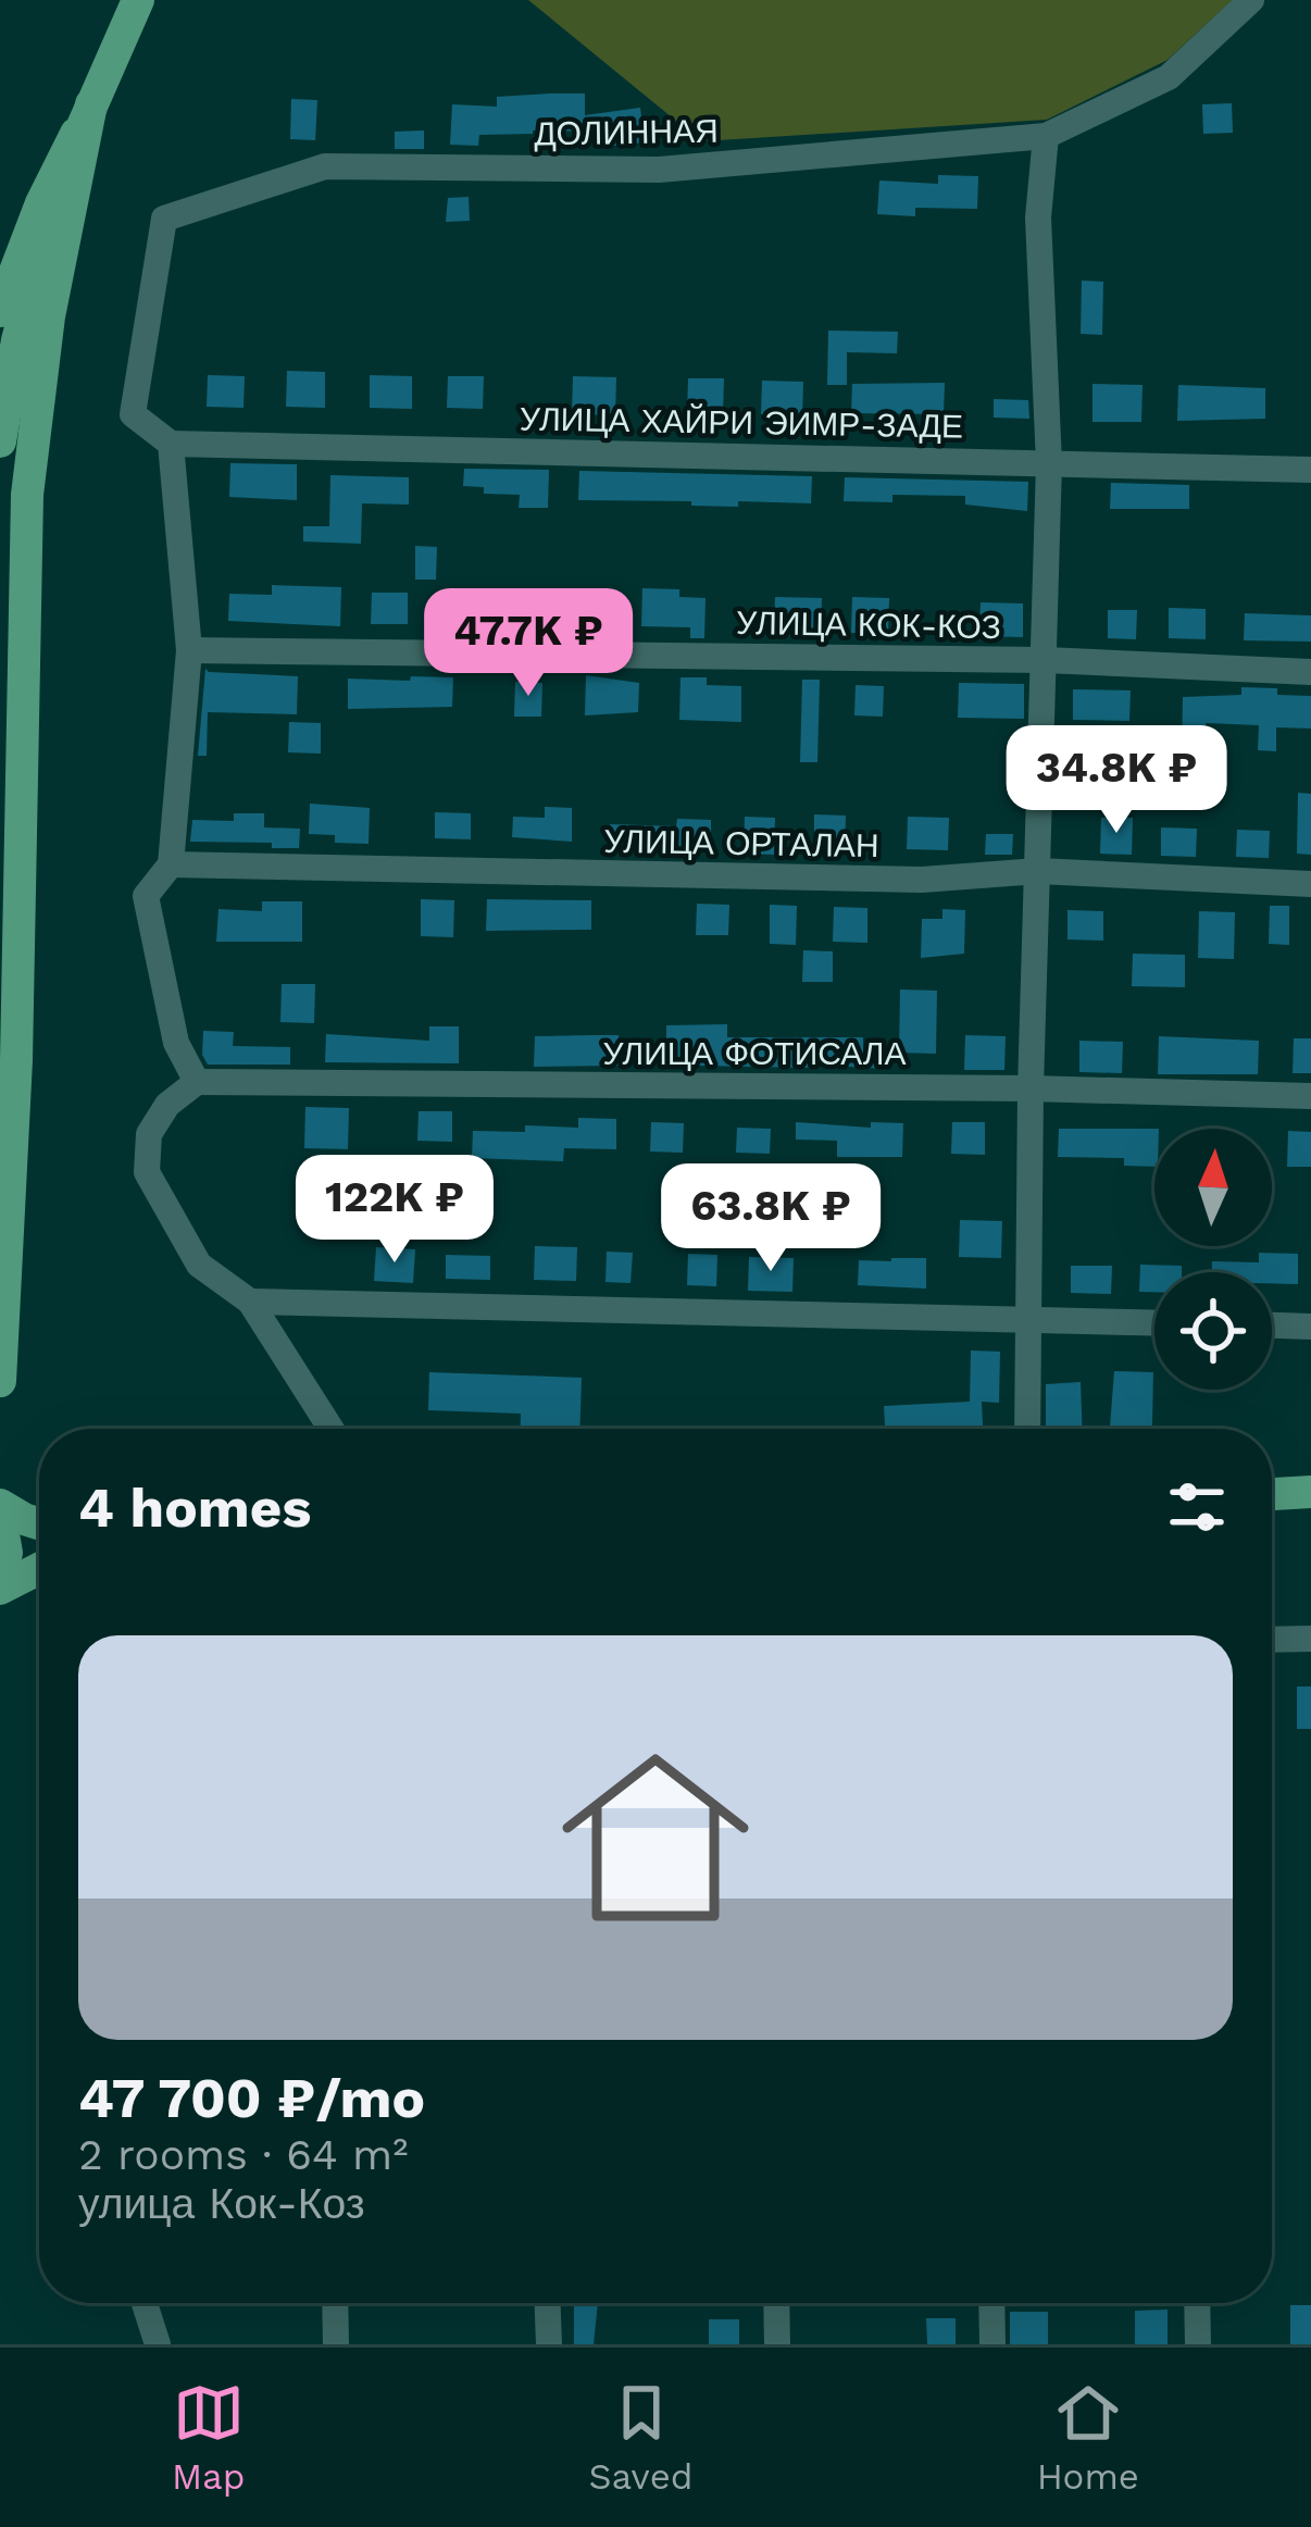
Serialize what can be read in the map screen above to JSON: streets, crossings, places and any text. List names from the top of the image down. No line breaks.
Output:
{"streets":{"street":["ДОЛИННАЯ","УЛИЦА ХАЙРИ ЭИМР-ЗАДЕ","УЛИЦА КОК-КОЗ","УЛИЦА ОРТАЛАН","УЛИЦА ФОТИСАЛА"]},"crossings":[["ДОЛИННАЯ","УЛИЦА ХАЙРИ ЭИМР-ЗАДЕ"]],"north":"top","page":{"price":["47.7K ₽","34.8K ₽","122K ₽","63.8K ₽"],"heading":"4 homes","list":[{"name":"47 700 ₽/mo","note":"2 rooms · 64 m² · улица Кок-Коз"}],"tabs":["Map","Saved","Home"]}}
